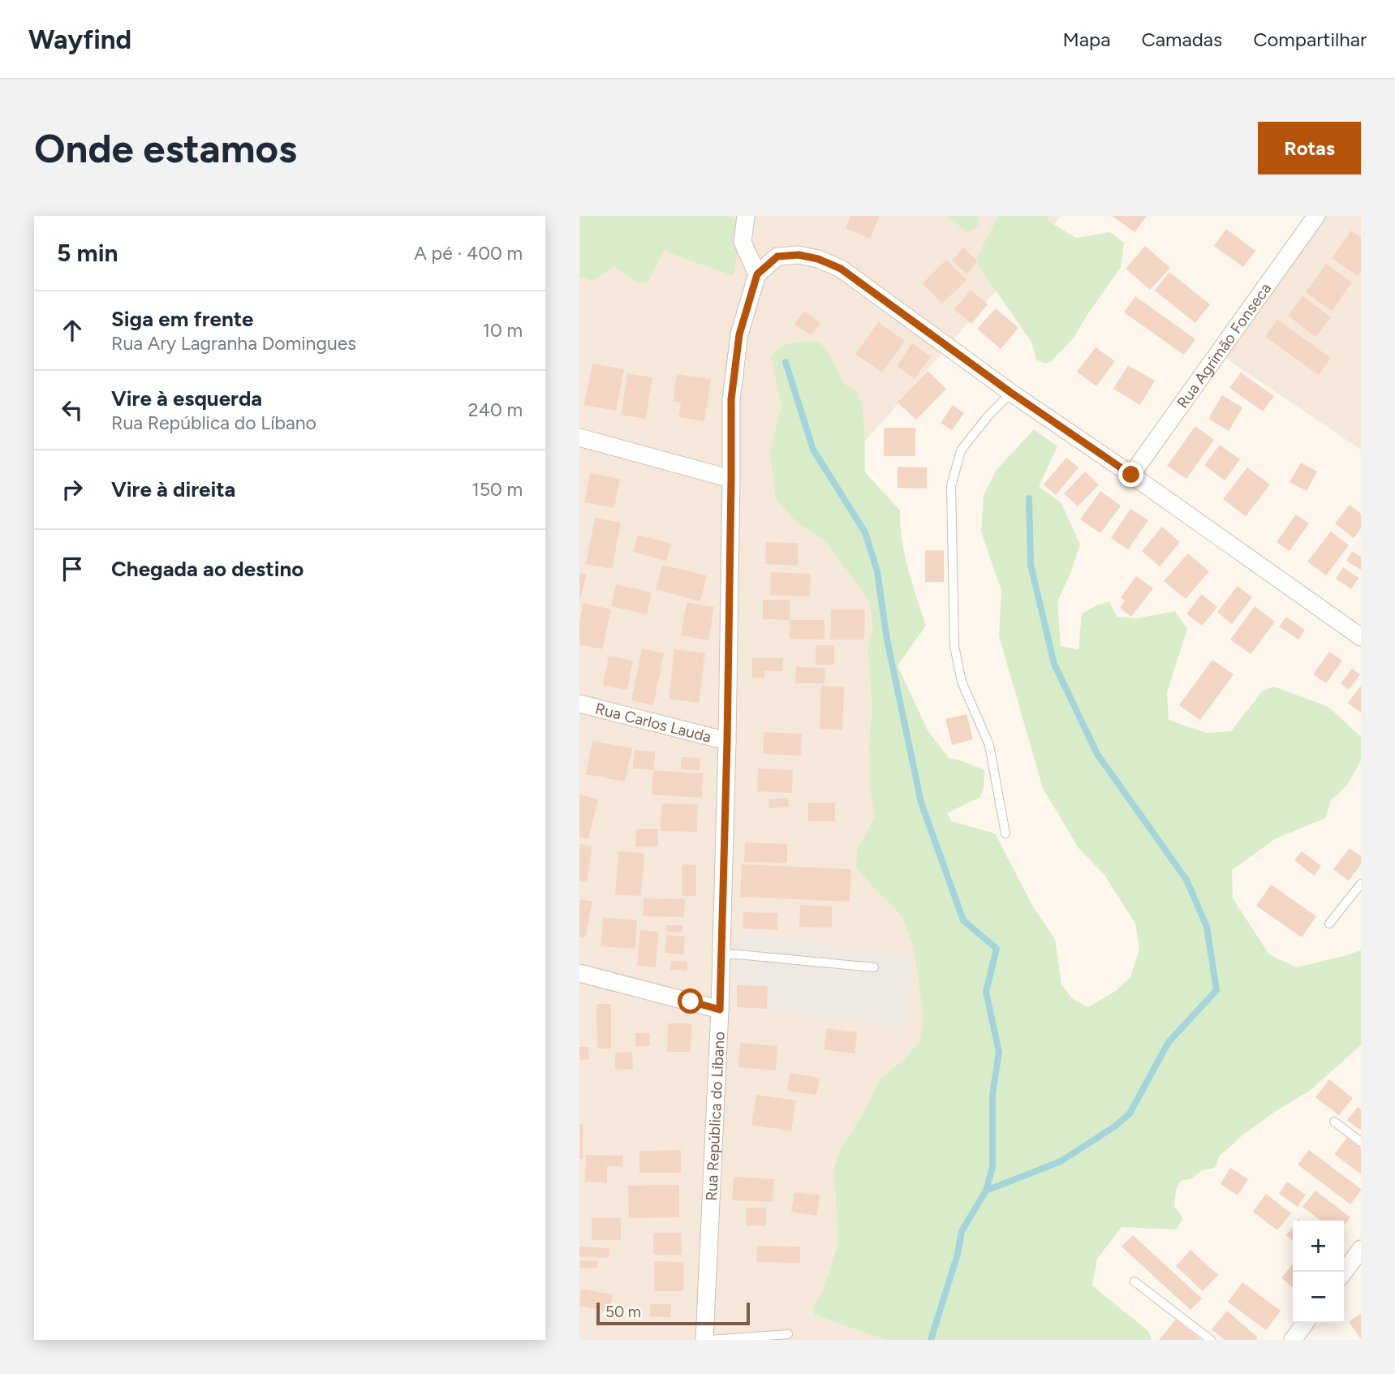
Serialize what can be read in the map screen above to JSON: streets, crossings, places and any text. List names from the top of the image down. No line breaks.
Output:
{"streets":{"street":["Rua Agrimão Fonseca","Rua Carlos Lauda","Rua República do Líbano"]},"crossings":[["Rua Carlos Lauda","Rua República do Líbano"]],"scale_bar":"50 m","page":{"header":"Wayfind","nav":["Mapa","Camadas","Compartilhar"],"buttons":"Rotas","title":"Onde estamos","heading":["5 min","A pé · 400 m"],"list":[["Siga em frente","Rua Ary Lagranha Domingues","10 m"],["Vire à esquerda","Rua República do Líbano","240 m"],["Vire à direita","150 m"],"Chegada ao destino"],"map_buttons":["+","−"],"scale":"50 m"}}
